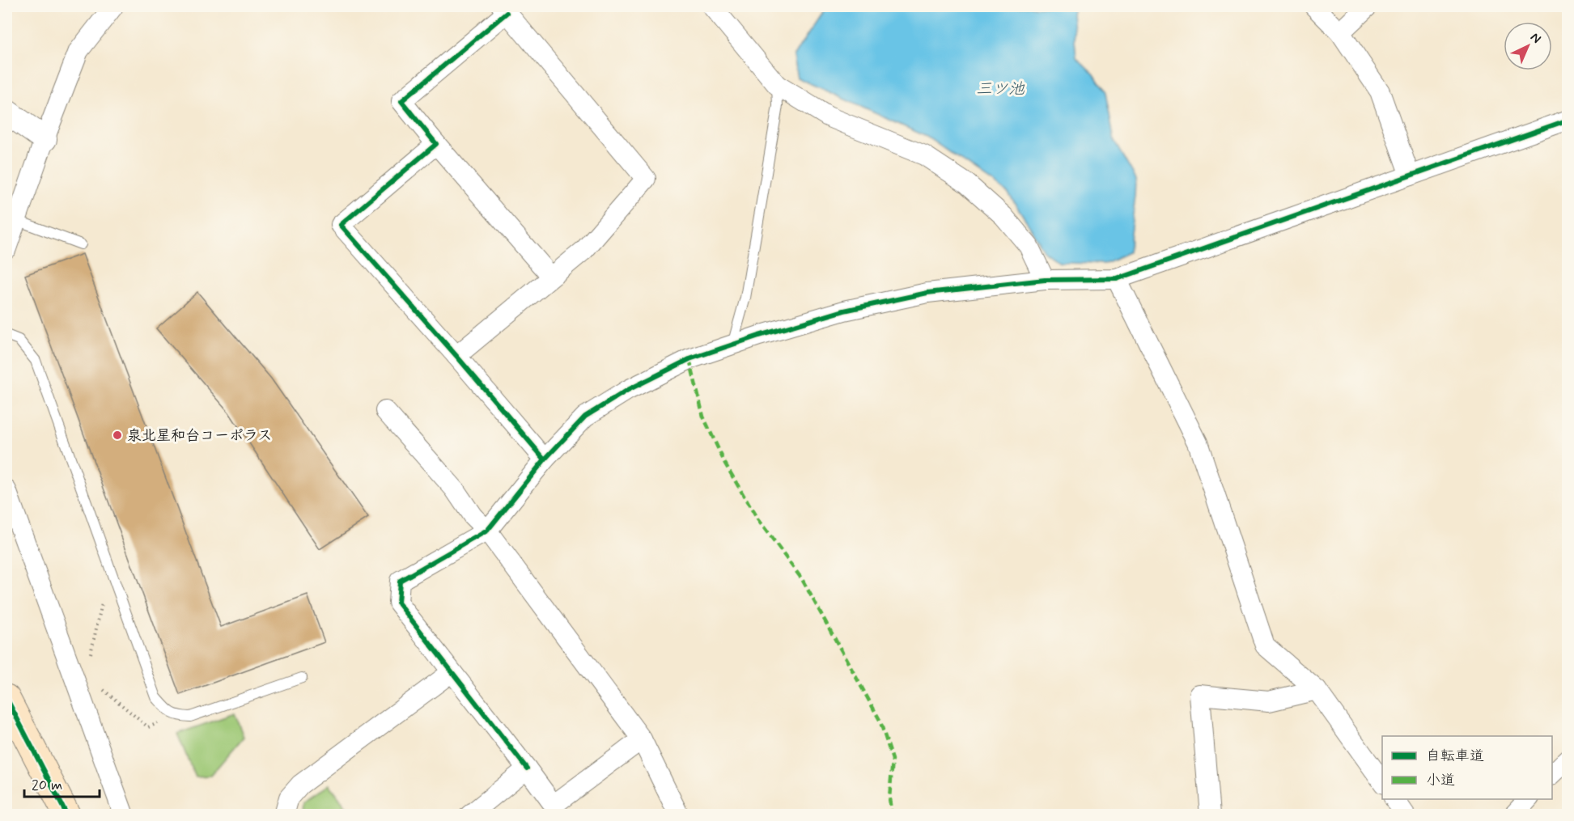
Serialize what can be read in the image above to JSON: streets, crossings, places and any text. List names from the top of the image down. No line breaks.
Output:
{"water":["三ツ池"],"places":["泉北星和台コーポラス"],"legend":["自転車道","小道"],"scale_bar":"20 m","north":"top right"}
